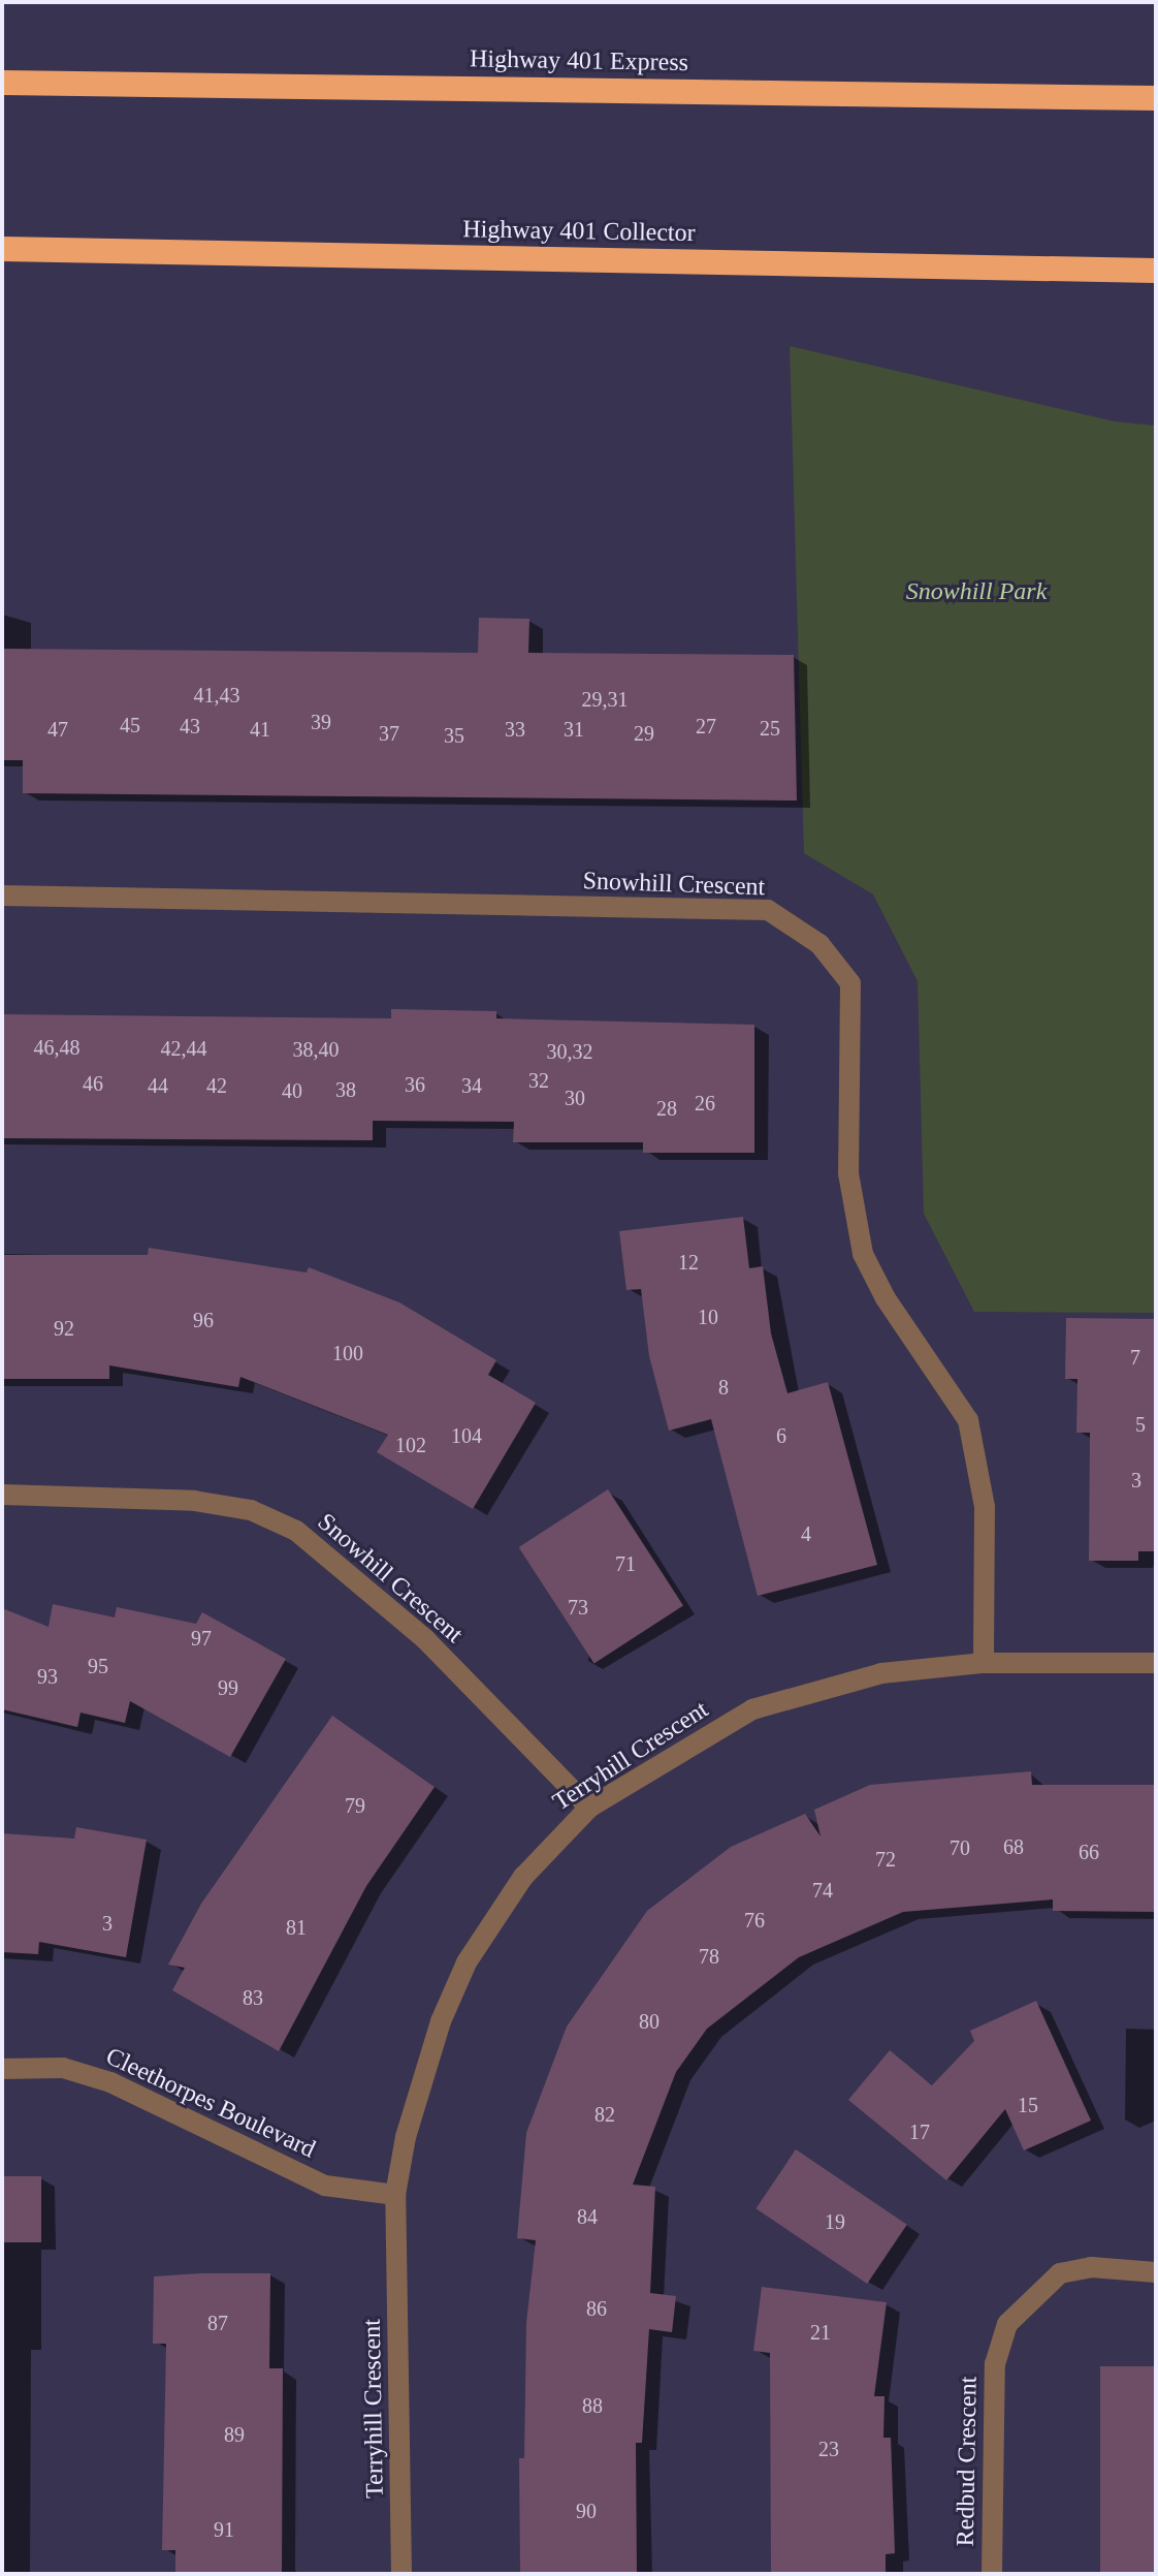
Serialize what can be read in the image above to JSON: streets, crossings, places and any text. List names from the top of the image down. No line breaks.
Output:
{"streets":{"highway":["Highway 401 Express","Highway 401 Collector"],"street":["Snowhill Crescent","Terryhill Crescent","Cleethorpes Boulevard","Redbud Crescent"]},"crossings":[["Snowhill Crescent","Terryhill Crescent"],["Terryhill Crescent","Cleethorpes Boulevard"]],"parks":["Snowhill Park"],"house_numbers":["41,43","29,31","39","45","43","27","25","47","41","33","31","37","29","35","46,48","42,44","38,40","30,32","32","46","36","44","42","34","38","40","30","26","28","12","10","96","92","100","7","8","5","104","6","102","3","4","71","73","97","95","93","99","79","68","70","66","72","74","76","3","81","78","83","80","15","82","17","84","19","86","87","21","88","89","23","90","91"]}
